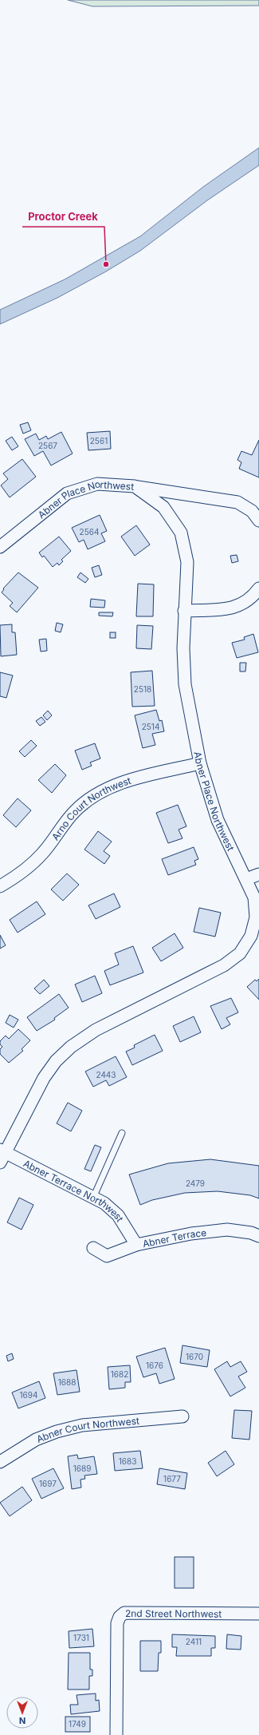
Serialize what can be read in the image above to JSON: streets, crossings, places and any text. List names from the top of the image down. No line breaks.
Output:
{"streets":{"street":["Abner Place Northwest","Arno Court Northwest","Abner Terrace Northwest","Abner Terrace","Abner Court Northwest","2nd Street Northwest"]},"crossings":[["Abner Place Northwest","Arno Court Northwest"],["Abner Place Northwest","Abner Terrace Northwest"],["Abner Terrace Northwest","Abner Terrace"]],"places":["Proctor Creek"],"house_numbers":["2561","2567","2564","2518","2514","2443","2479","1670","1676","1682","1688","1694","1683","1689","1677","1697","1731","2411","1749"],"north":"bottom"}
